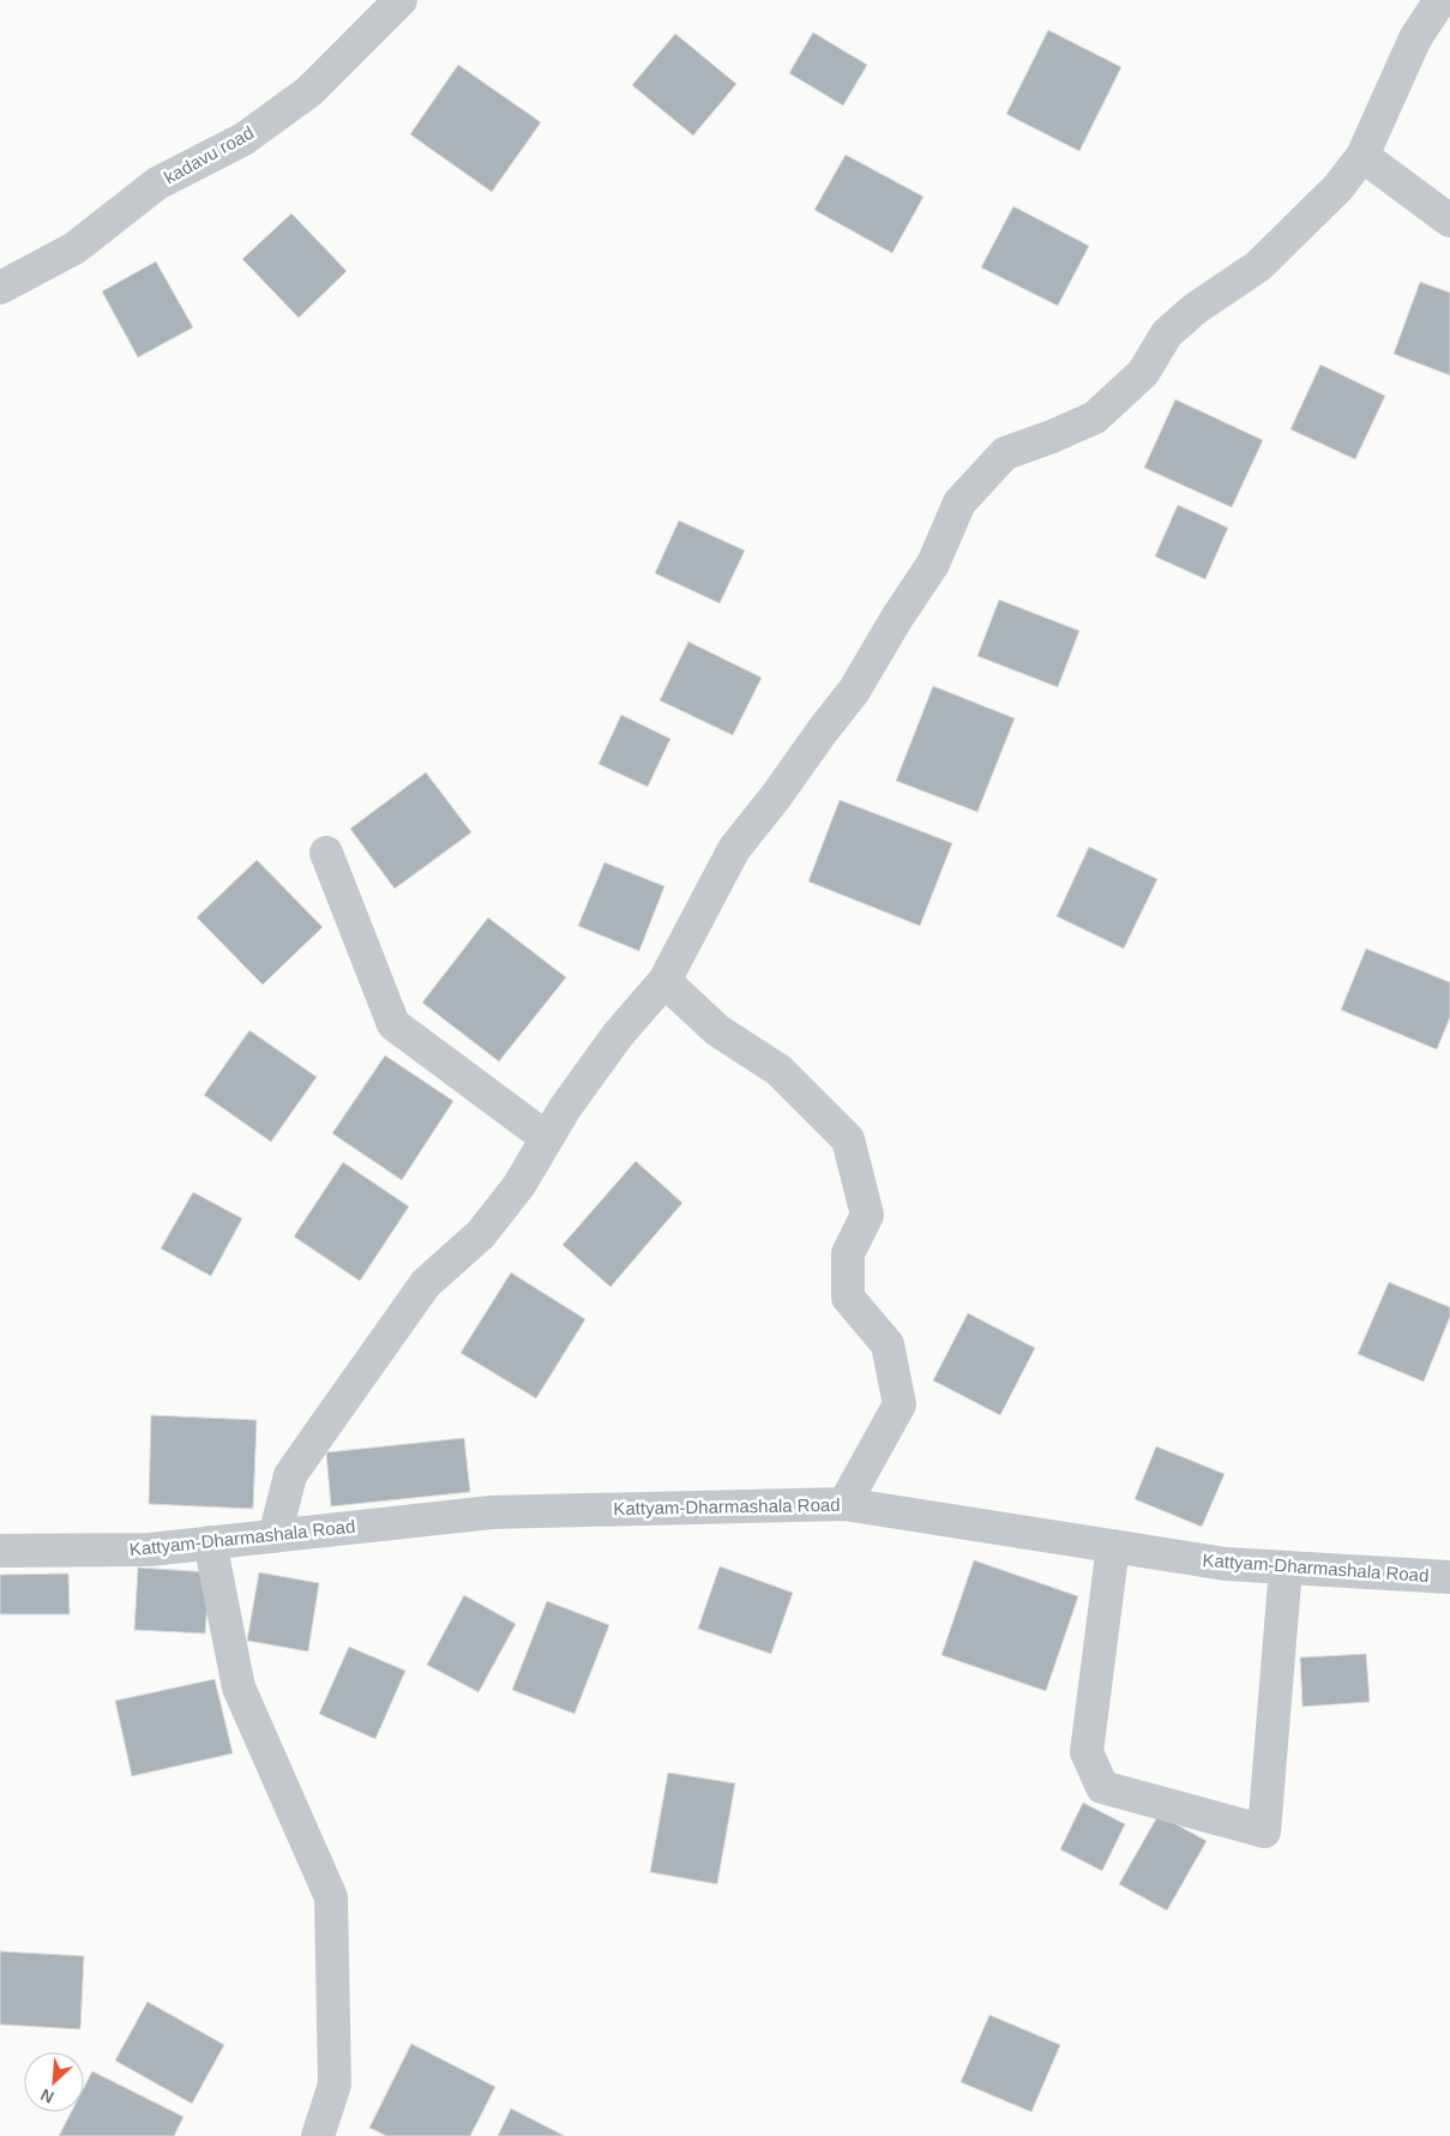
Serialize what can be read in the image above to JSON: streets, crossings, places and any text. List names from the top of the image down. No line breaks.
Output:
{"streets":{"street":["kadavu road","Kattyam-Dharmashala Road"]},"north":"bottom left"}
